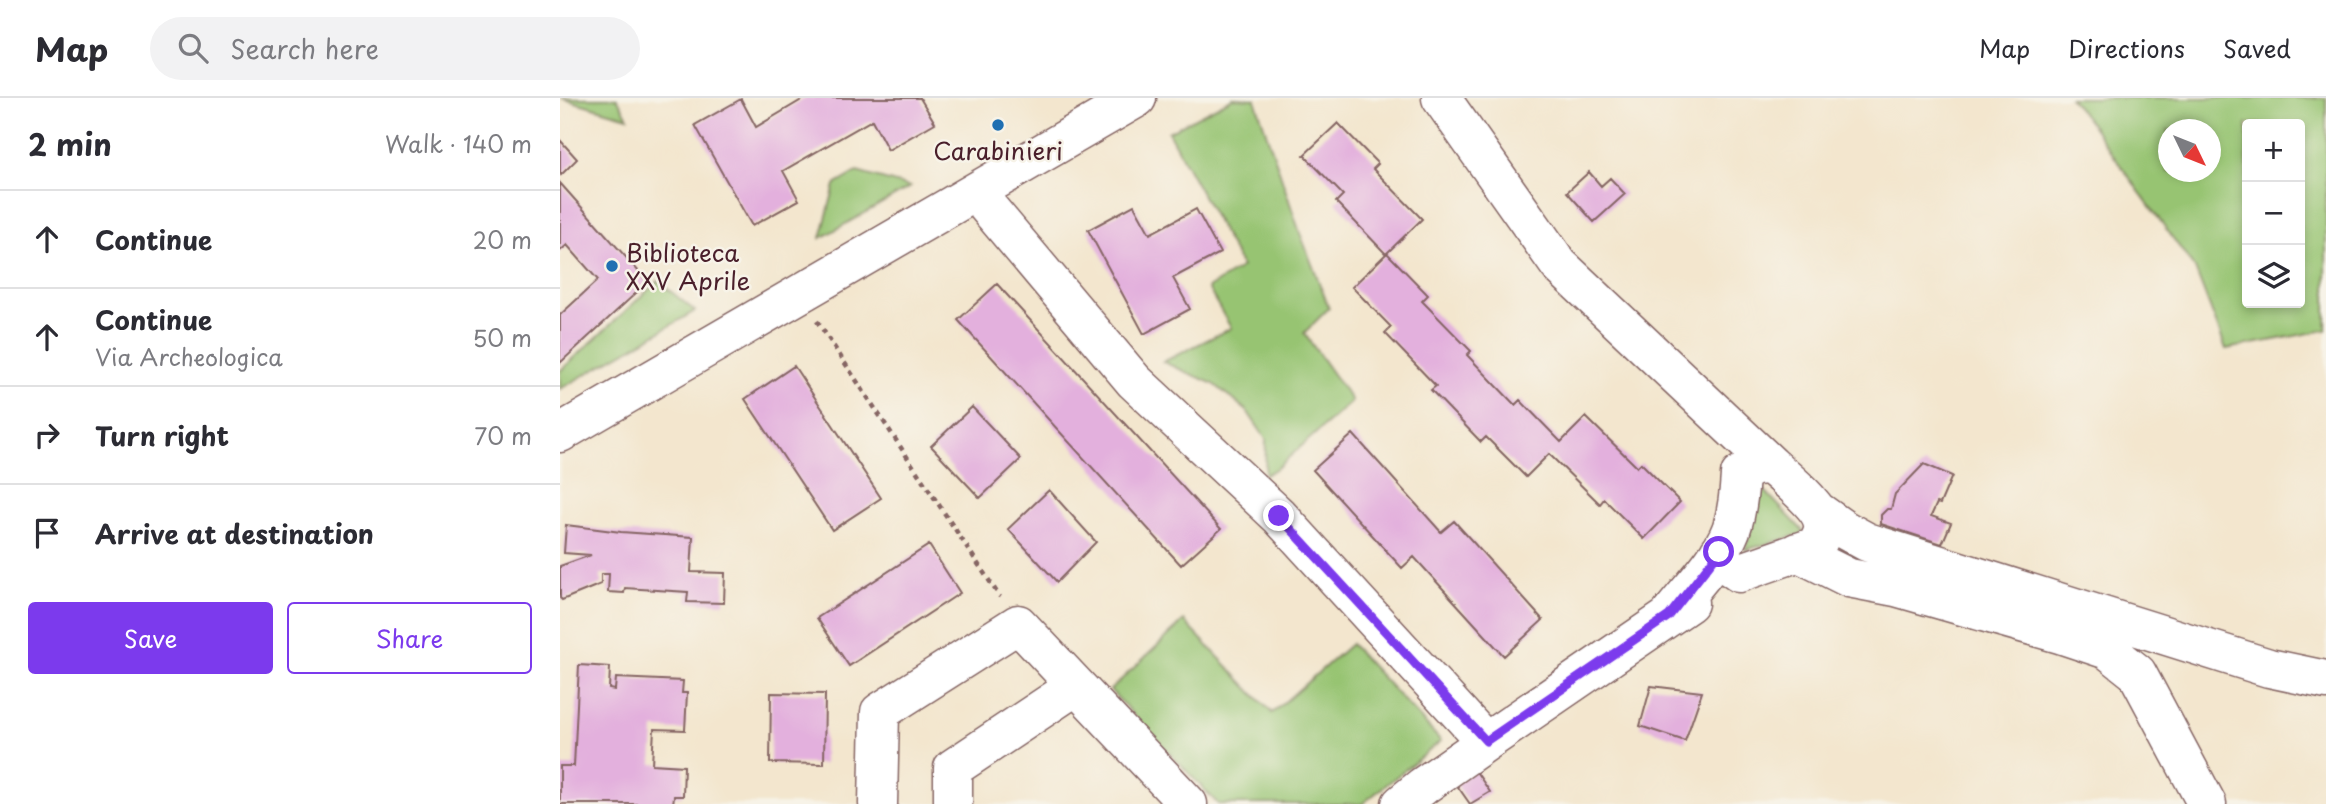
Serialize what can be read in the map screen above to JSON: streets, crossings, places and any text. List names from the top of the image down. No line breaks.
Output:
{"places":["Carabinieri","Biblioteca XXV Aprile"],"north":"bottom right","page":{"header":"Map","search":"Search here","nav":["Map","Directions","Saved"],"heading":["2 min","Walk · 140 m"],"map_buttons":["+","−"],"list":[["Continue","20 m"],["Continue","Via Archeologica","50 m"],["Turn right","70 m"],"Arrive at destination"],"buttons":["Save","Share"]}}
